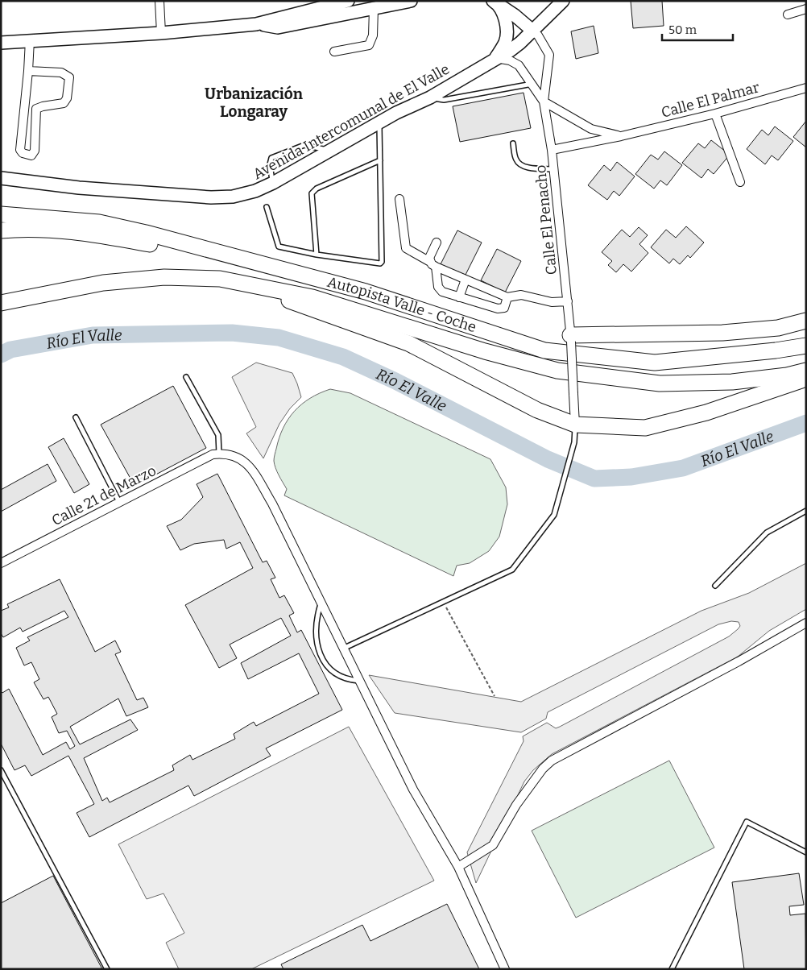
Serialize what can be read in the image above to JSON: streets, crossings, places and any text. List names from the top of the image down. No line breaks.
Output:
{"streets":{"highway":["Autopista Valle - Coche"],"main road":["Avenida Intercomunal de El Valle"],"street":["Calle El Palmar","Calle El Penacho","Calle 21 de Marzo"]},"crossings":[["Calle El Palmar","Calle El Penacho"]],"districts":["Urbanización Longaray"],"water":["Río El Valle"],"scale_bar":"50 m"}
